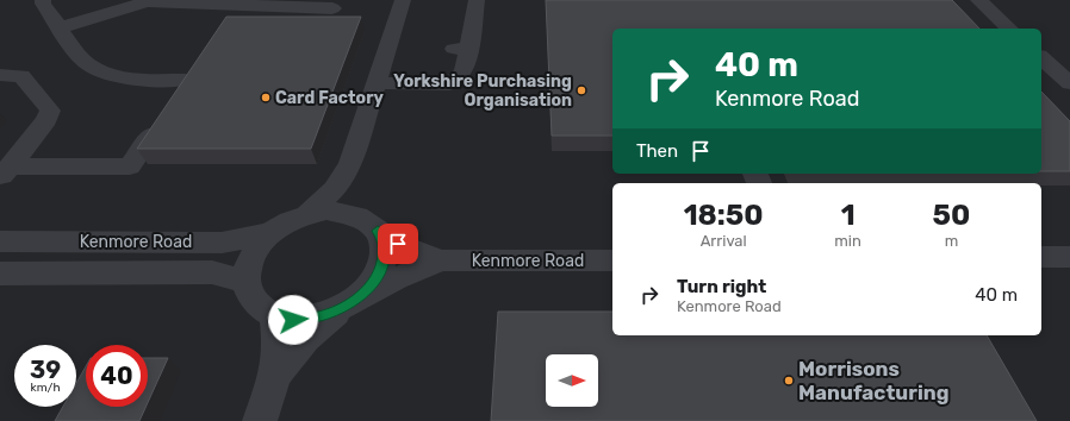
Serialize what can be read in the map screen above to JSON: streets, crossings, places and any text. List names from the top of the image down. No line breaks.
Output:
{"streets":{"street":["Kenmore Road"]},"places":["Yorkshire Purchasing Organisation","Card Factory","Morrisons Manufacturing"],"north":"right","page":{"turn":["40 m","Kenmore Road"],"then":"Then","eta":["18:50","Arrival","1","min","50","m"],"list":[{"name":"Turn right","note":"Kenmore Road","value":"40 m"}],"speed":"39 km/h","limit":"40"}}
